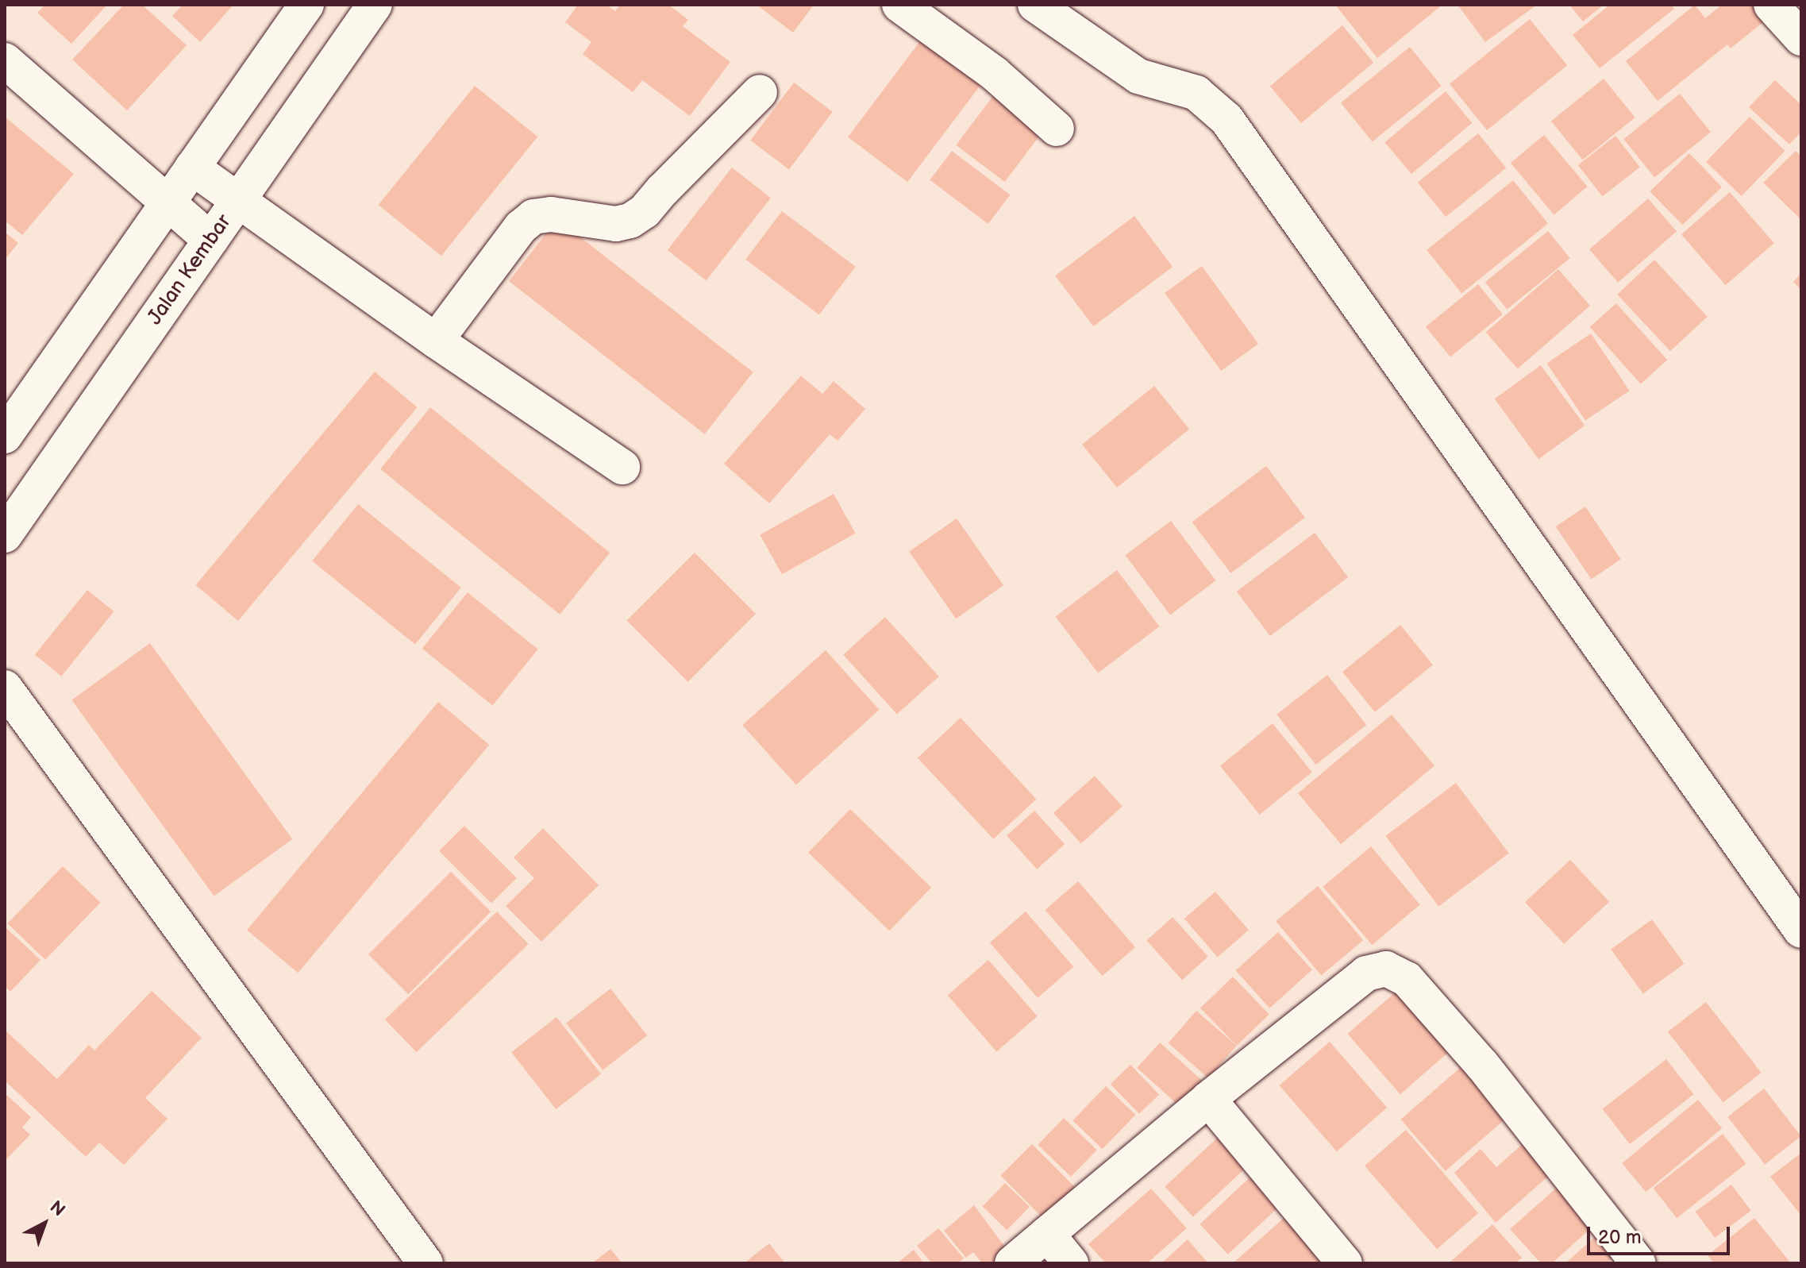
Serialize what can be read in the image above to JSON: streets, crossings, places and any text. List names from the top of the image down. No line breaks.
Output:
{"streets":{"street":["Jalan Kembar"]},"scale_bar":"20 m","north":"top right"}
